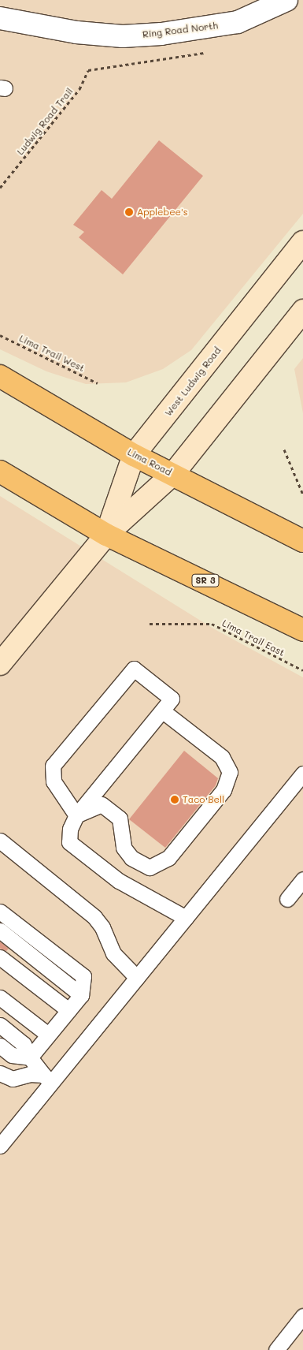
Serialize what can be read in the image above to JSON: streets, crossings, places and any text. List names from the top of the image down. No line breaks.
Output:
{"streets":{"highway":["Lima Road","SR 3"],"main road":["West Ludwig Road"],"street":["Ring Road North"],"path":["Ludwig Road Trail","Lima Trail West","Lima Trail East"]},"crossings":[["West Ludwig Road","Lima Road"],["West Ludwig Road","SR 3"]],"places":["Applebee's","Taco Bell"]}
